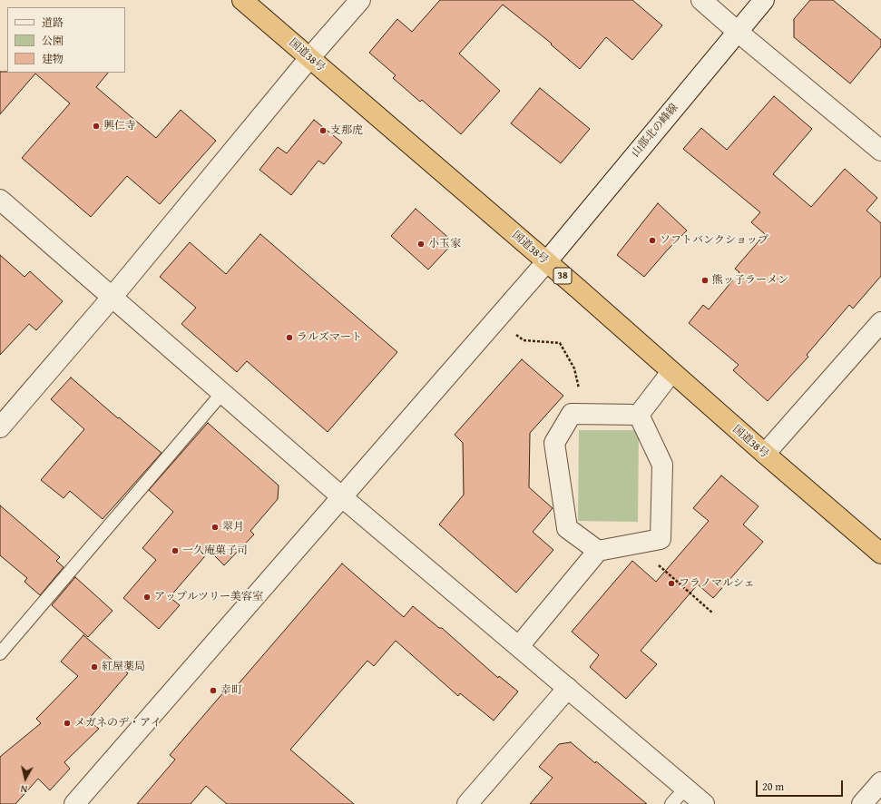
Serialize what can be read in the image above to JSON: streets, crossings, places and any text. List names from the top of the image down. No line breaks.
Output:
{"streets":{"highway":["国道38号","38"],"street":["山部北の峰線"]},"crossings":[["国道38号","山部北の峰線"]],"places":["興仁寺","支那虎","ソフトバンクショップ","小玉家","熊ッ子ラーメン","ラルズマート","翠月","一久庵菓子司","フラノマルシェ","アップルツリー美容室","紅屋薬局","幸町","メガネのデ・アイ"],"legend":["道路","公園","建物"],"scale_bar":"20 m","north":"bottom"}
